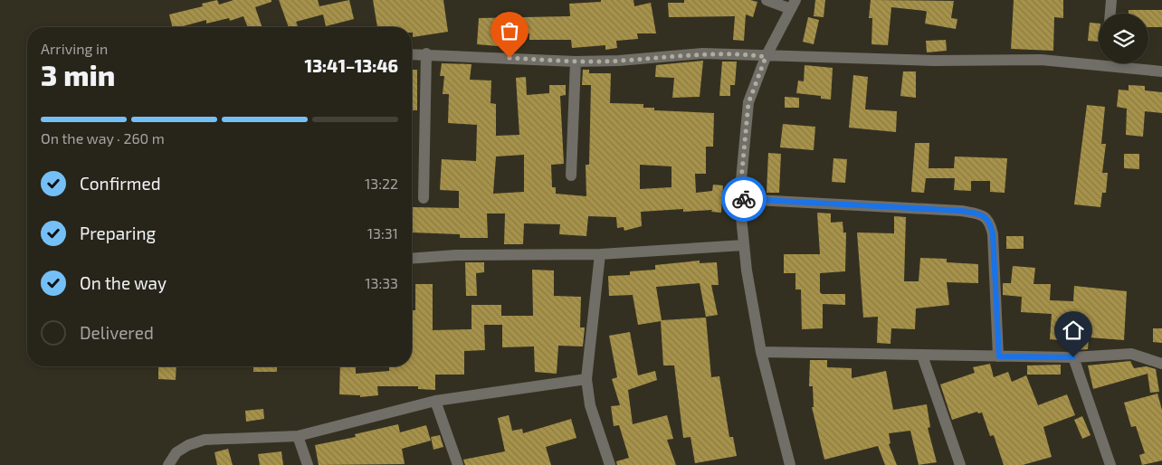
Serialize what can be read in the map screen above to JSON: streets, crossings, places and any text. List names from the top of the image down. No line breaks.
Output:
{"page":{"heading":["3 min","Arriving in","13:41–13:46"],"bar":"On the way · 260 m","list":[["Confirmed","13:22"],["Preparing","13:31"],["On the way","13:33"],"Delivered"]}}
